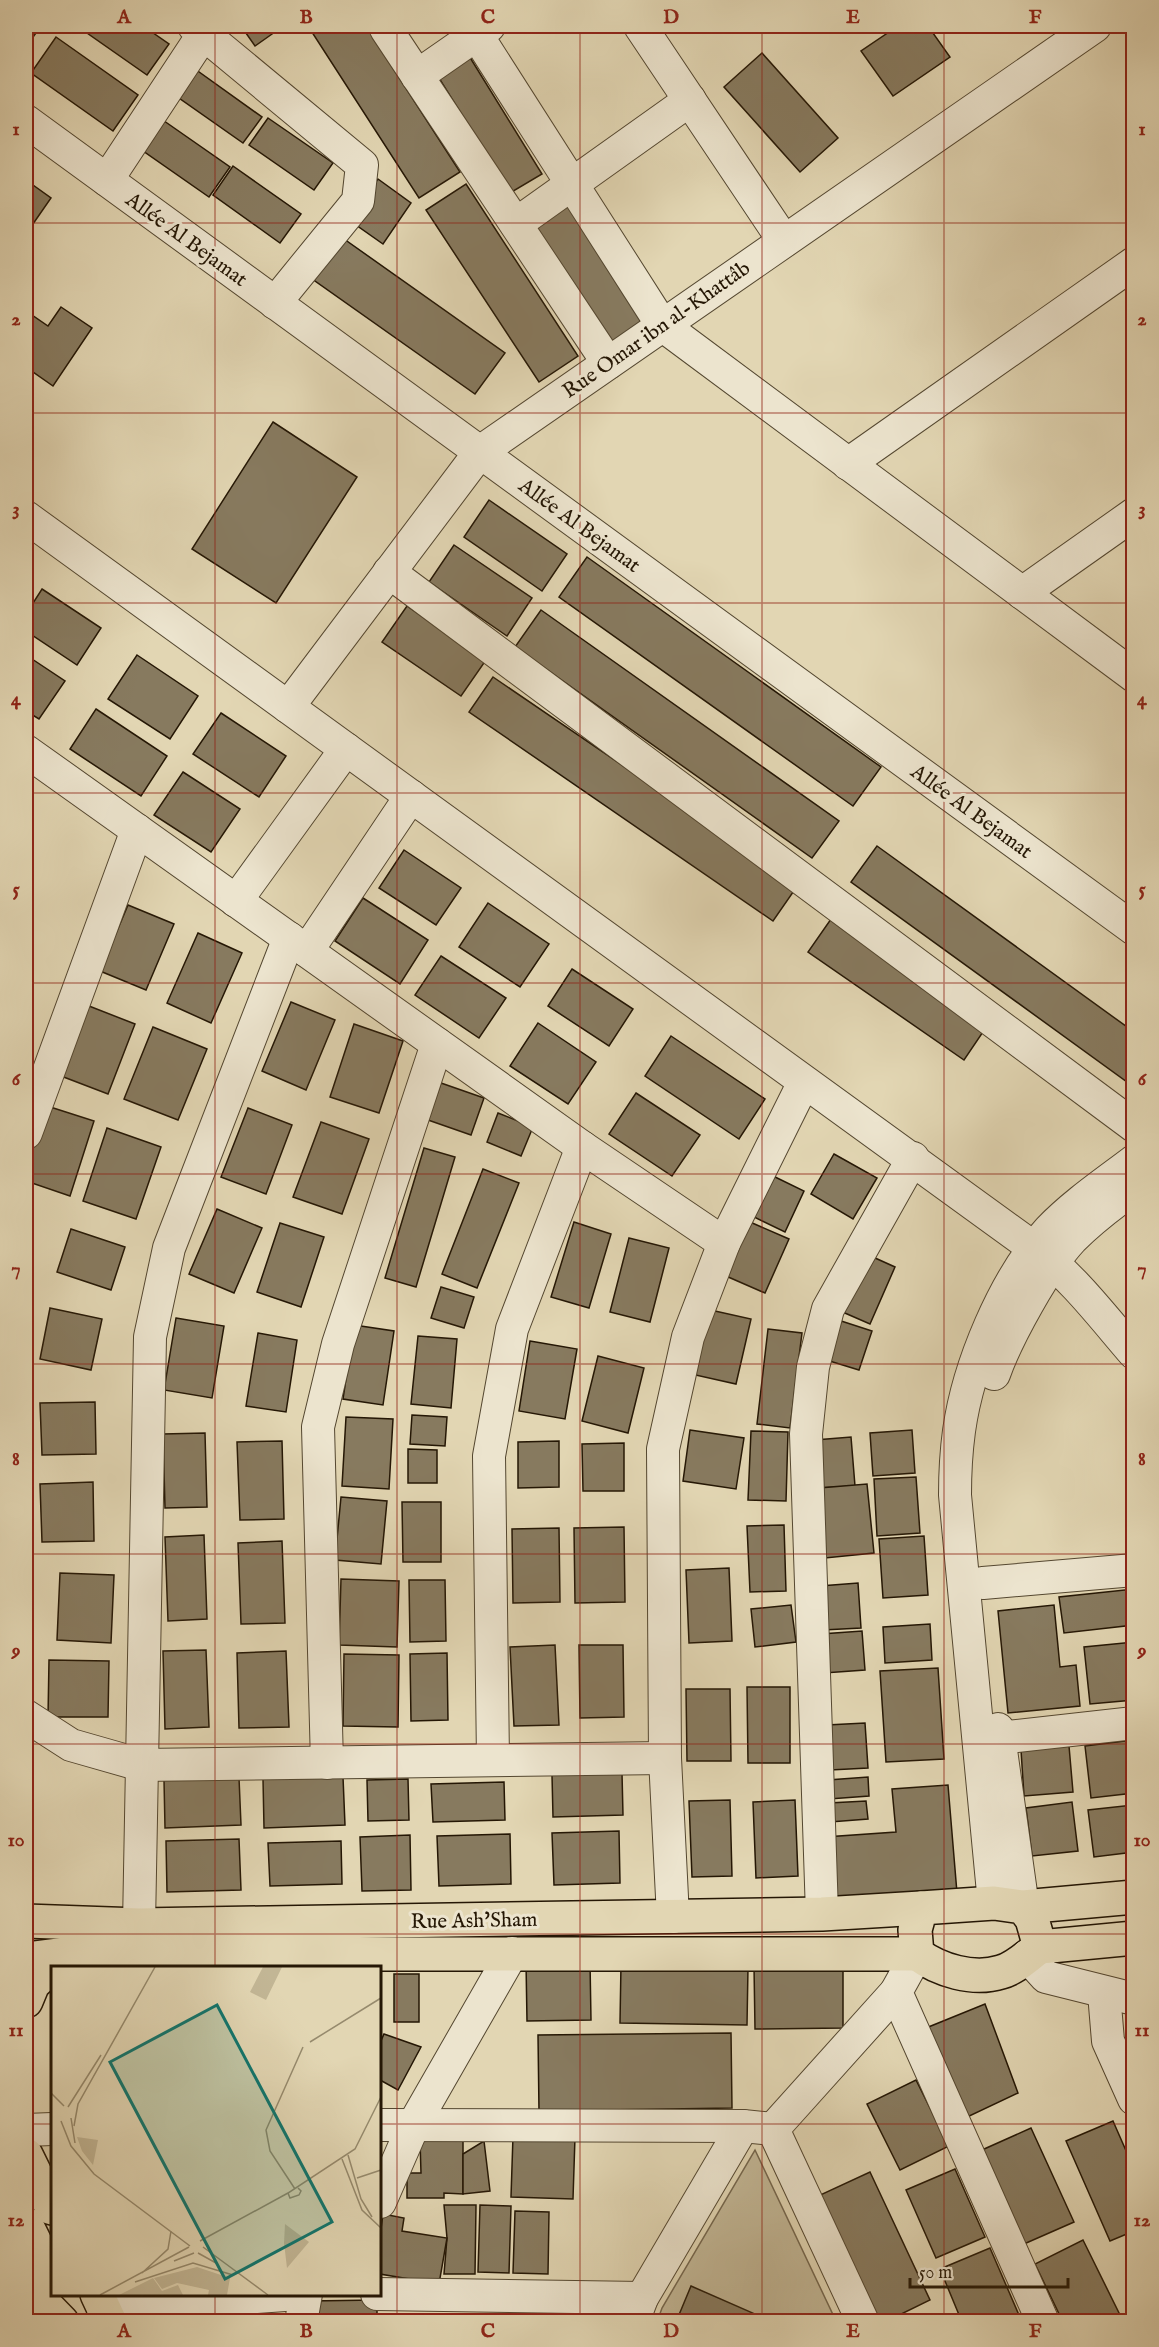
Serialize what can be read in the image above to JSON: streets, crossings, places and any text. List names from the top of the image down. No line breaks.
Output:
{"streets":{"main road":["Rue Ash'Sham"],"street":["Allée Al Bejamat","Rue Omar ibn al-Khattâb"]},"crossings":[["Allée Al Bejamat","Rue Omar ibn al-Khattâb"]],"scale_bar":"50 m","grid":{"columns":["A","B","C","D","E","F"],"rows":["1","2","3","4","5","6","7","8","9","10","11","12"]}}
